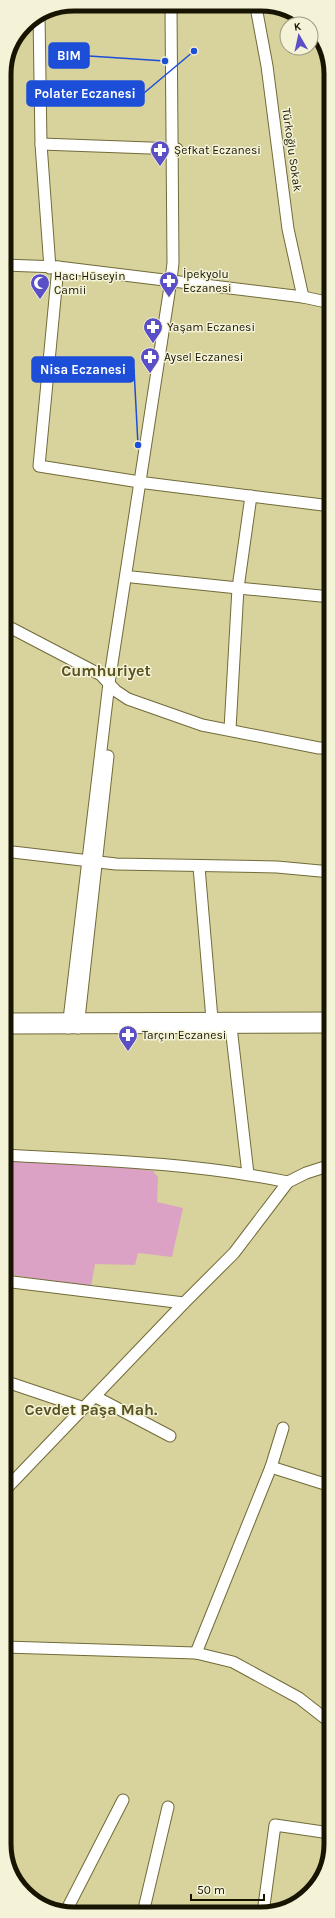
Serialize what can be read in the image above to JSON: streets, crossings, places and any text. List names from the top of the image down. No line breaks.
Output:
{"streets":{"street":["Türkoğlu Sokak"]},"districts":["Cumhuriyet","Cevdet Paşa Mah."],"places":{"other":["Polater Eczanesi","BIM","Nisa Eczanesi"],"pharmacy":["Şefkat Eczanesi","İpekyolu Eczanesi","Yaşam Eczanesi","Aysel Eczanesi","Tarçın Eczanesi"],"mosque":["Hacı Hüseyin Camii"]},"scale_bar":"50 m","north":"top"}
